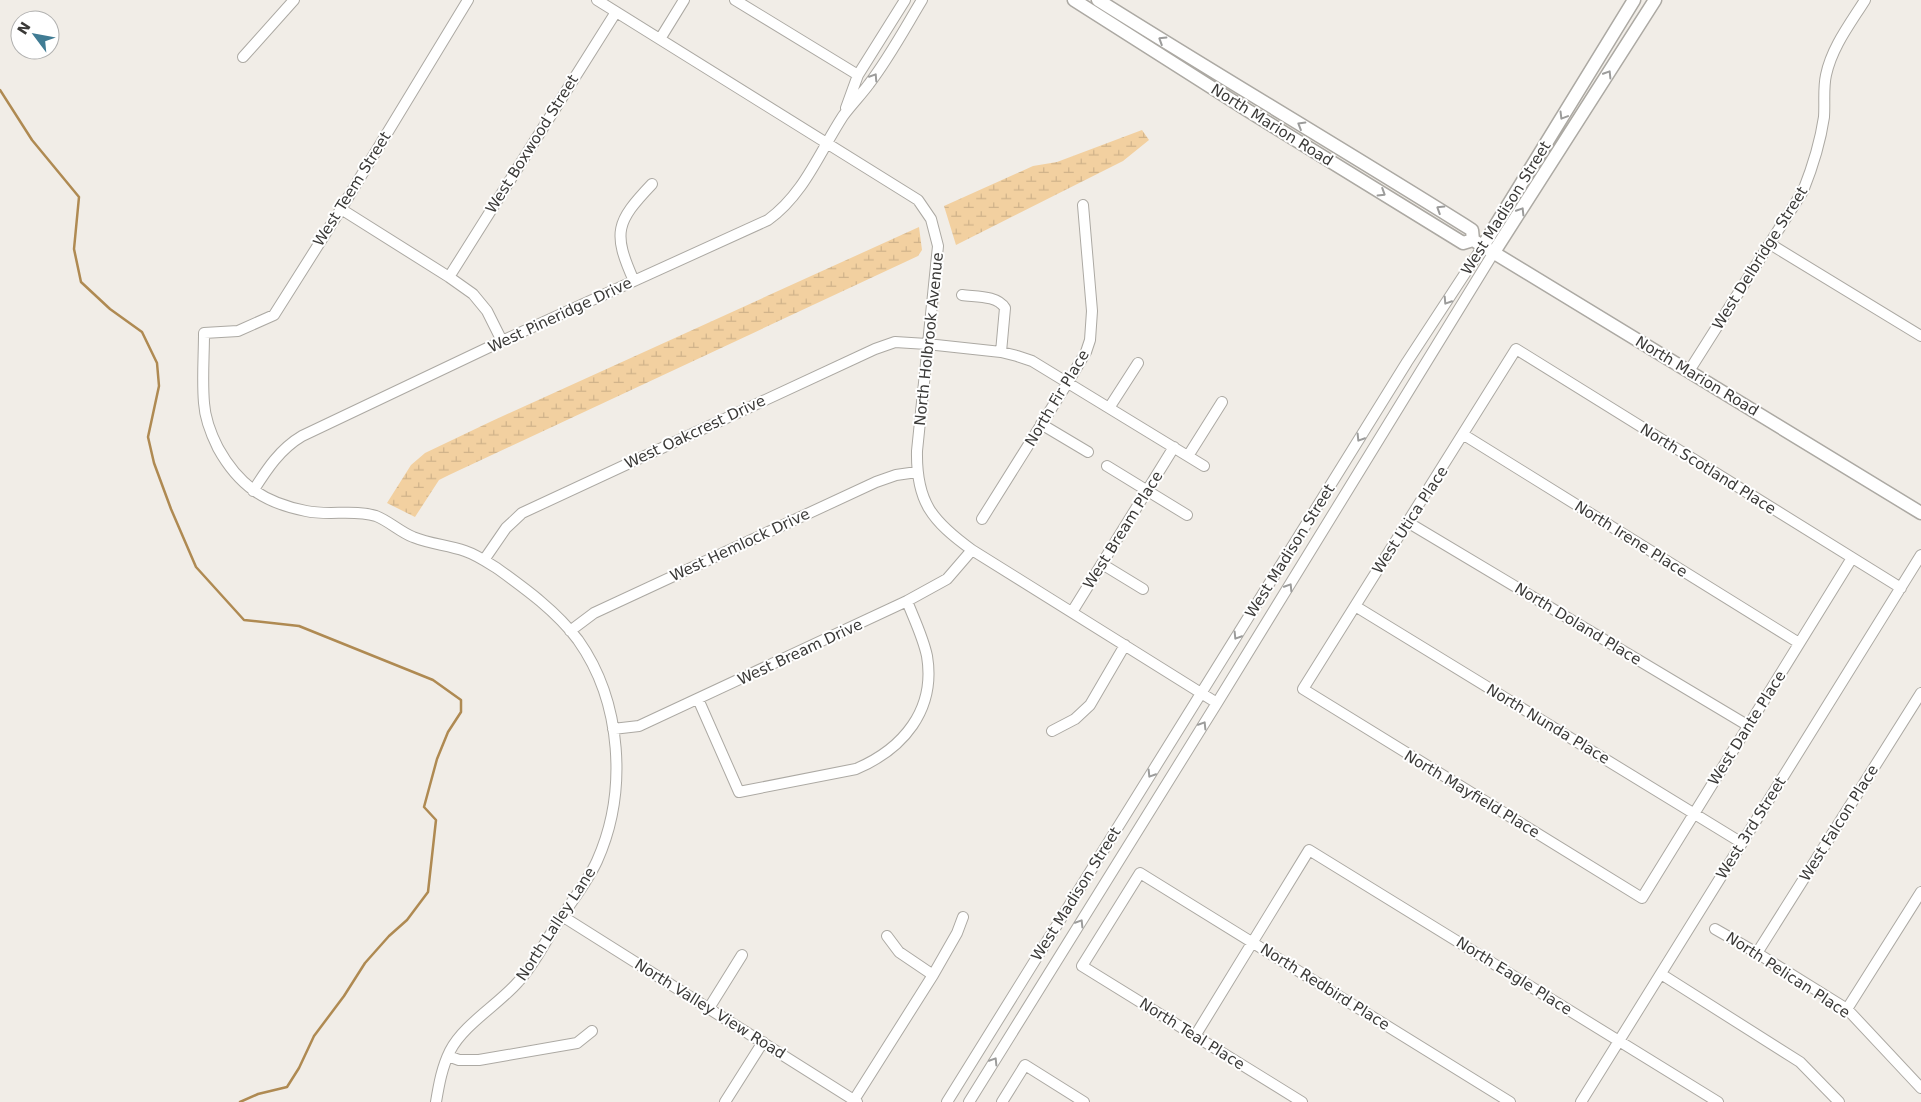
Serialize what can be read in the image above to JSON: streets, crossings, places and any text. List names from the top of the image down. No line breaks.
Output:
{"streets":{"main road":["North Marion Road","West Madison Street"],"street":["West Boxwood Street","West Teem Street","West Delbridge Street","West Pineridge Drive","North Holbrook Avenue","North Fir Place","West Oakcrest Drive","North Scotland Place","West Utica Place","West Bream Place","North Irene Place","West Hemlock Drive","North Doland Place","West Bream Drive","North Nunda Place","West Dante Place","North Mayfield Place","West Falcon Place","West 3rd Street","North Lalley Lane","North Pelican Place","North Eagle Place","North Redbird Place","North Valley View Road","North Teal Place"]},"crossings":[["North Marion Road","West Madison Street"],["North Marion Road","West Delbridge Street"],["West Boxwood Street","North Holbrook Avenue"],["West Teem Street","North Lalley Lane"],["West Madison Street","North Holbrook Avenue"],["West Pineridge Drive","North Holbrook Avenue"],["West Pineridge Drive","North Lalley Lane"],["North Holbrook Avenue","West Oakcrest Drive"],["North Holbrook Avenue","West Bream Place"],["North Holbrook Avenue","West Hemlock Drive"],["North Holbrook Avenue","West Bream Drive"],["North Fir Place","West Oakcrest Drive"],["West Oakcrest Drive","West Bream Place"],["West Oakcrest Drive","North Lalley Lane"],["North Scotland Place","West Utica Place"],["North Scotland Place","West Dante Place"],["North Scotland Place","West 3rd Street"],["West Utica Place","North Irene Place"],["West Utica Place","North Doland Place"],["West Utica Place","North Nunda Place"],["West Utica Place","North Mayfield Place"],["North Irene Place","West Dante Place"],["West Hemlock Drive","North Lalley Lane"],["North Doland Place","West Dante Place"],["West Bream Drive","North Lalley Lane"],["North Nunda Place","West Dante Place"],["North Nunda Place","West 3rd Street"],["West Dante Place","North Mayfield Place"],["West Falcon Place","North Pelican Place"],["West 3rd Street","North Eagle Place"],["North Lalley Lane","North Valley View Road"],["North Eagle Place","North Redbird Place"],["North Redbird Place","North Teal Place"]],"north":"top left"}
